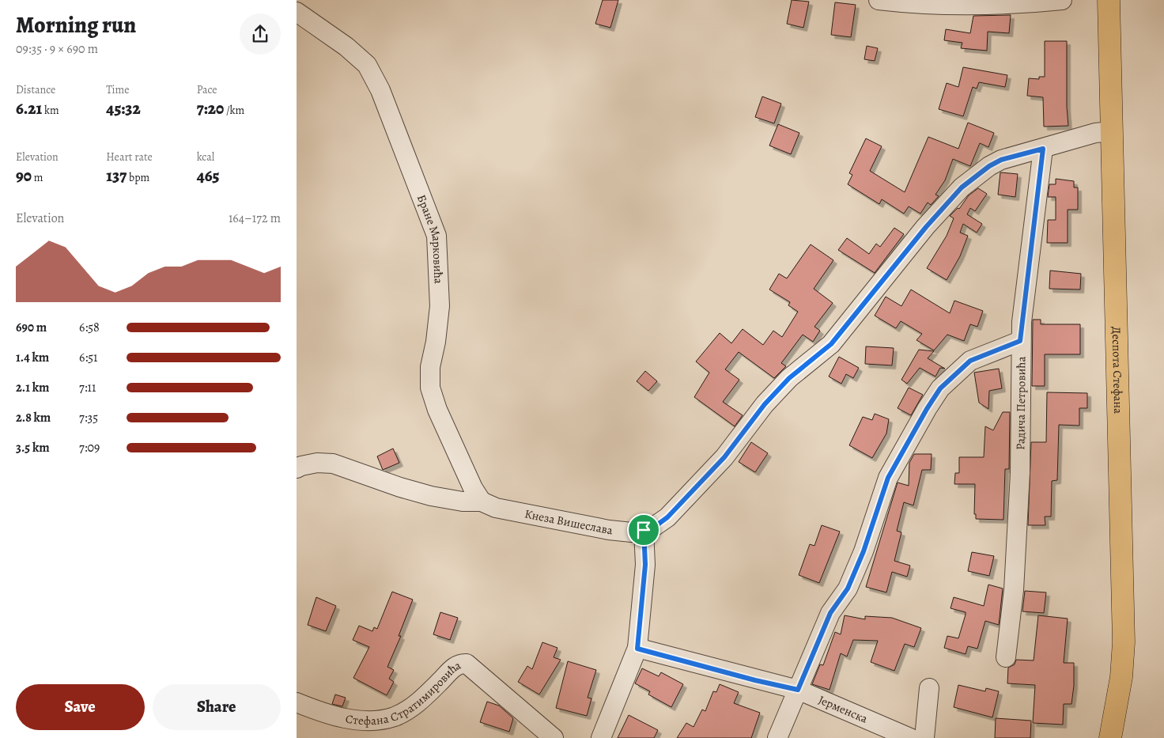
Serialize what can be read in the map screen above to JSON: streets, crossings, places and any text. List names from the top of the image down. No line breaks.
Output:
{"streets":{"main road":["Деспота Стефана"],"street":["Бране Марковића","Радича Петровића","Кнеза Вишеслава","Стефана Стратимировића","Јерменска"]},"crossings":[["Бране Марковића","Кнеза Вишеслава"],["Деспота Стефана","Кнеза Вишеслава"],["Радича Петровића","Кнеза Вишеслава"]],"page":{"heading":["Morning run","09:35 · 9 × 690 m"],"stats":[["Distance","6.21 km"],["Time","45:32"],["Pace","7:20 /km"],["Elevation","90 m"],["Heart rate","137 bpm"],["kcal","465"]],"chart":["Elevation","164–172 m"],"list":[{"name":"690 m","note":"6:58"},{"name":"1.4 km","note":"6:51"},{"name":"2.1 km","note":"7:11"},{"name":"2.8 km","note":"7:35"},{"name":"3.5 km","note":"7:09"}],"buttons":["Save","Share"]}}
